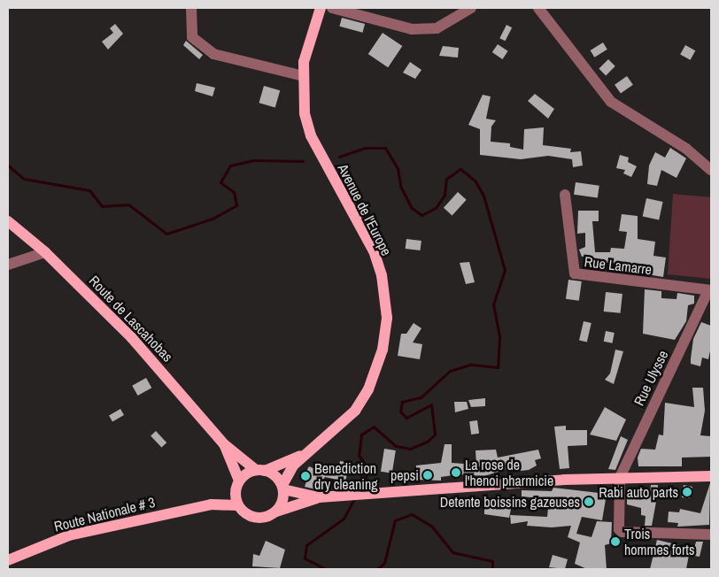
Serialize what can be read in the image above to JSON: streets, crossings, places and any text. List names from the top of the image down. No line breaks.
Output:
{"streets":{"main road":["Avenue de l'Europe","Route de Lascahobas","Route Nationale # 3"],"street":["Rue Lamarre","Rue Ulysse"]},"crossings":[["Avenue de l'Europe","Route de Lascahobas"],["Avenue de l'Europe","Route Nationale # 3"],["Rue Lamarre","Rue Ulysse"],["Route de Lascahobas","Route Nationale # 3"]],"places":["La rose de l'henoi pharmicie","pepsi","Benediction dry cleaning","Rabi auto parts","Detente boissins gazeuses","Trois hommes forts"]}
